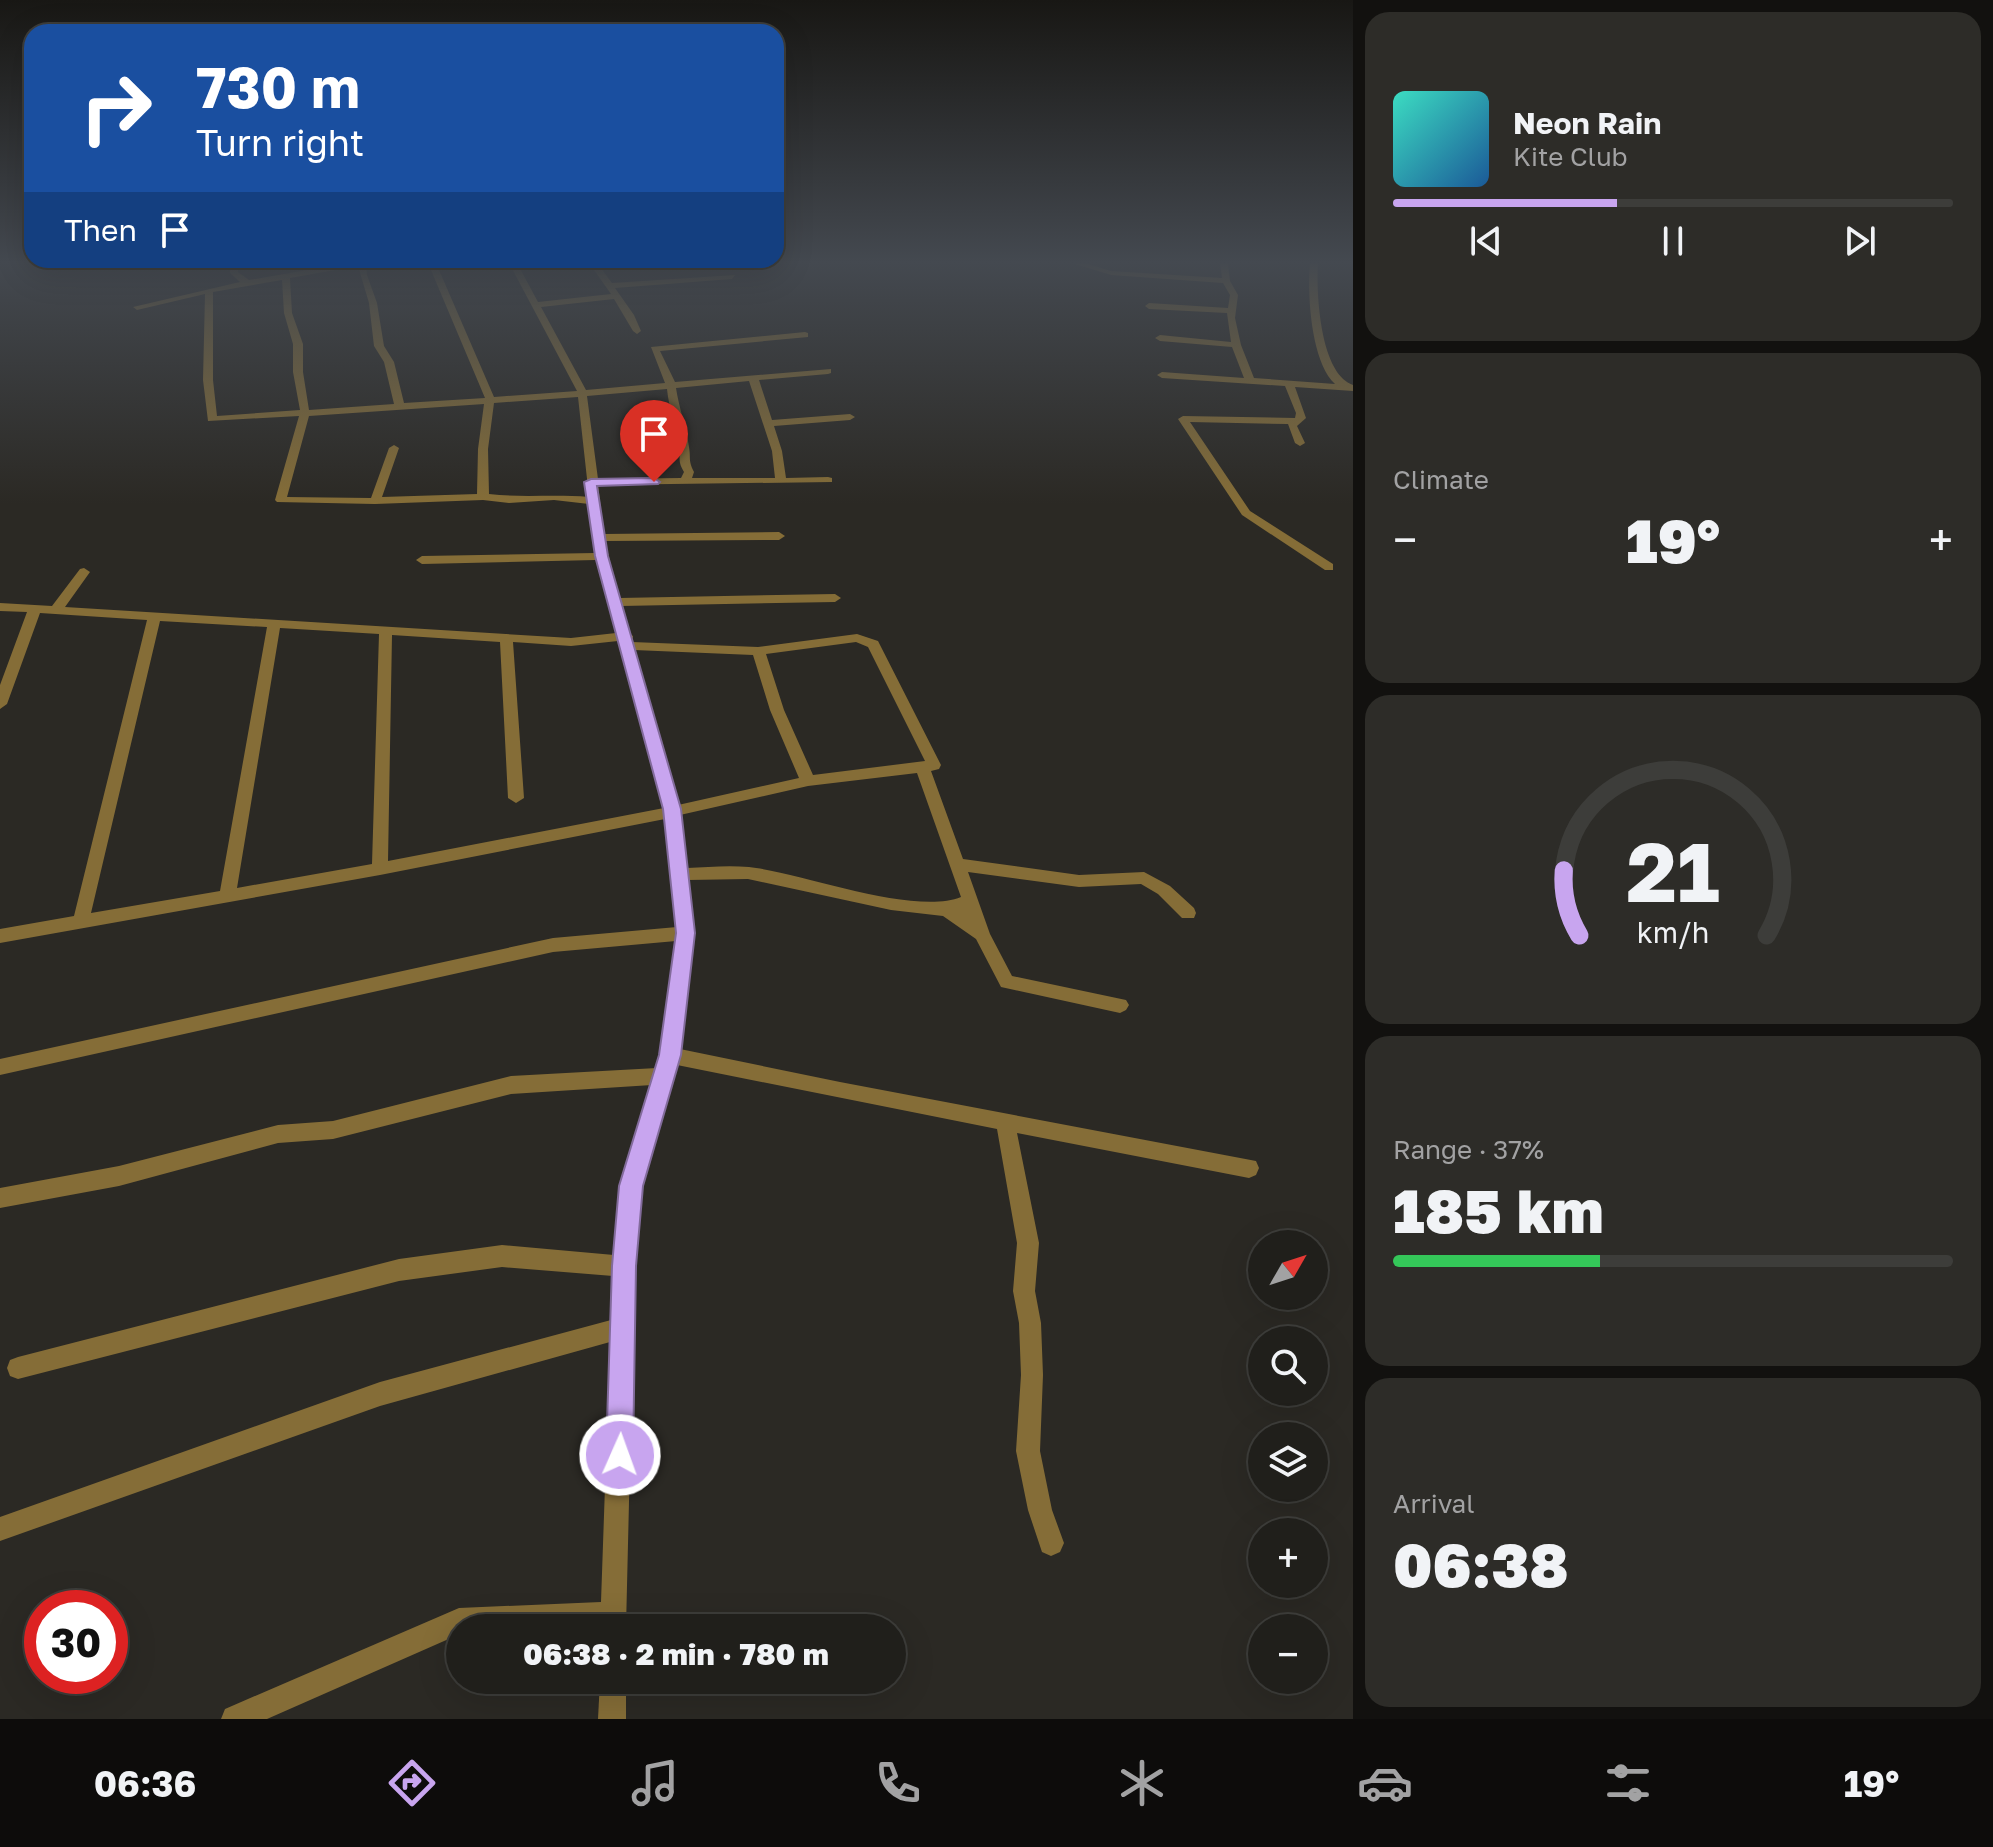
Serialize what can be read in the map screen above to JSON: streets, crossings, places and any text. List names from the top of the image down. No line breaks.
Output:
{"north":"top right","page":{"turn":["730 m","Turn right"],"song":["Neon Rain","Kite Club"],"then":"Then","tile":["Climate",["Range · 37%","185 km"],["Arrival","06:38"]],"heat":["−","19°","+"],"map_buttons":["+","−"],"limit":"30","trip":"06:38 · 2 min · 780 m","tabs":["06:36","19°"],"gauge":["21","km/h"]}}
